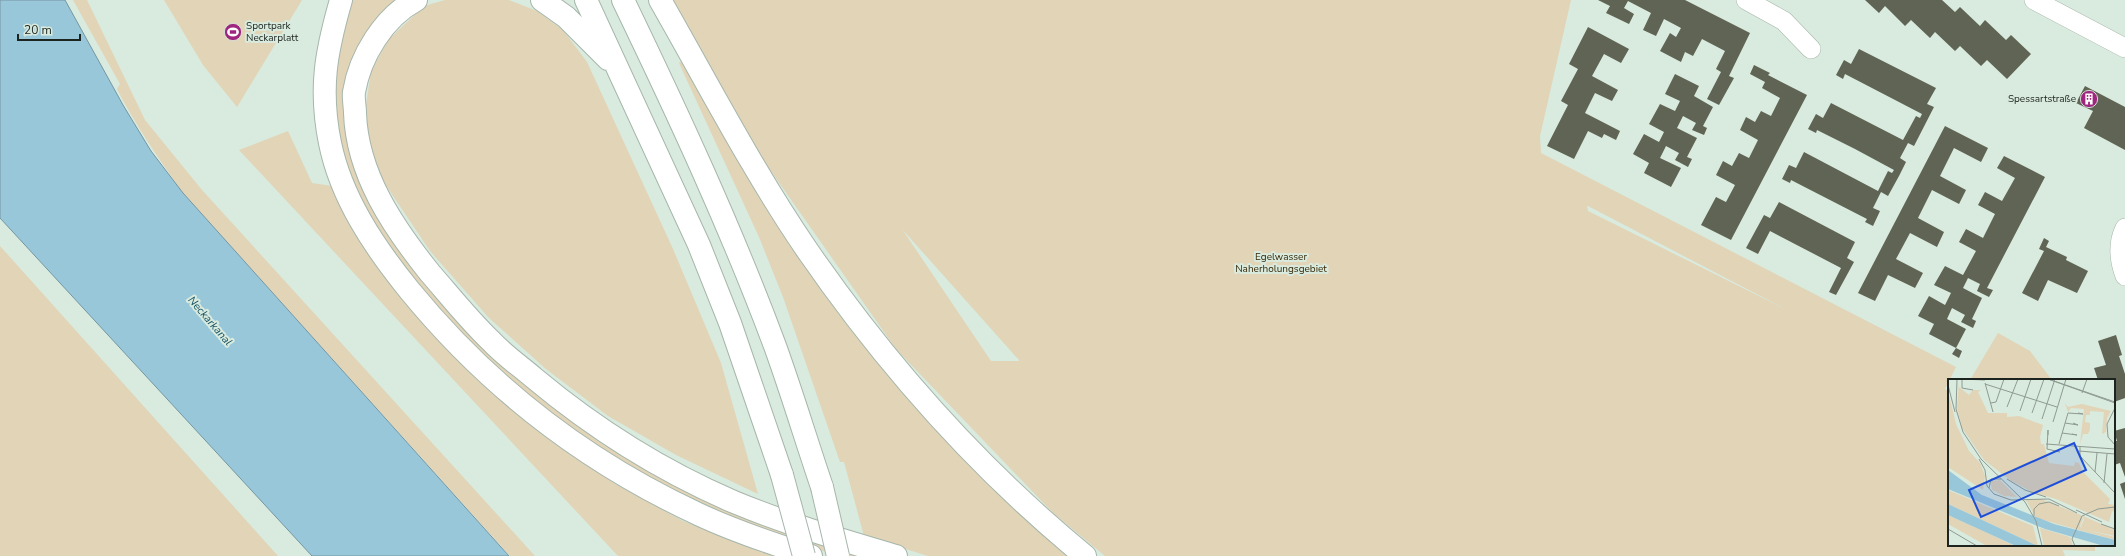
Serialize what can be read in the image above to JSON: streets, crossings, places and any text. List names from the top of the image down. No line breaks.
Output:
{"water":["Neckarkanal"],"parks":["Egelwasser Naherholungsgebiet"],"places":{"sports":["Sportpark Neckarplatt"],"building":["Spessartstraße"]},"scale_bar":"20 m"}
